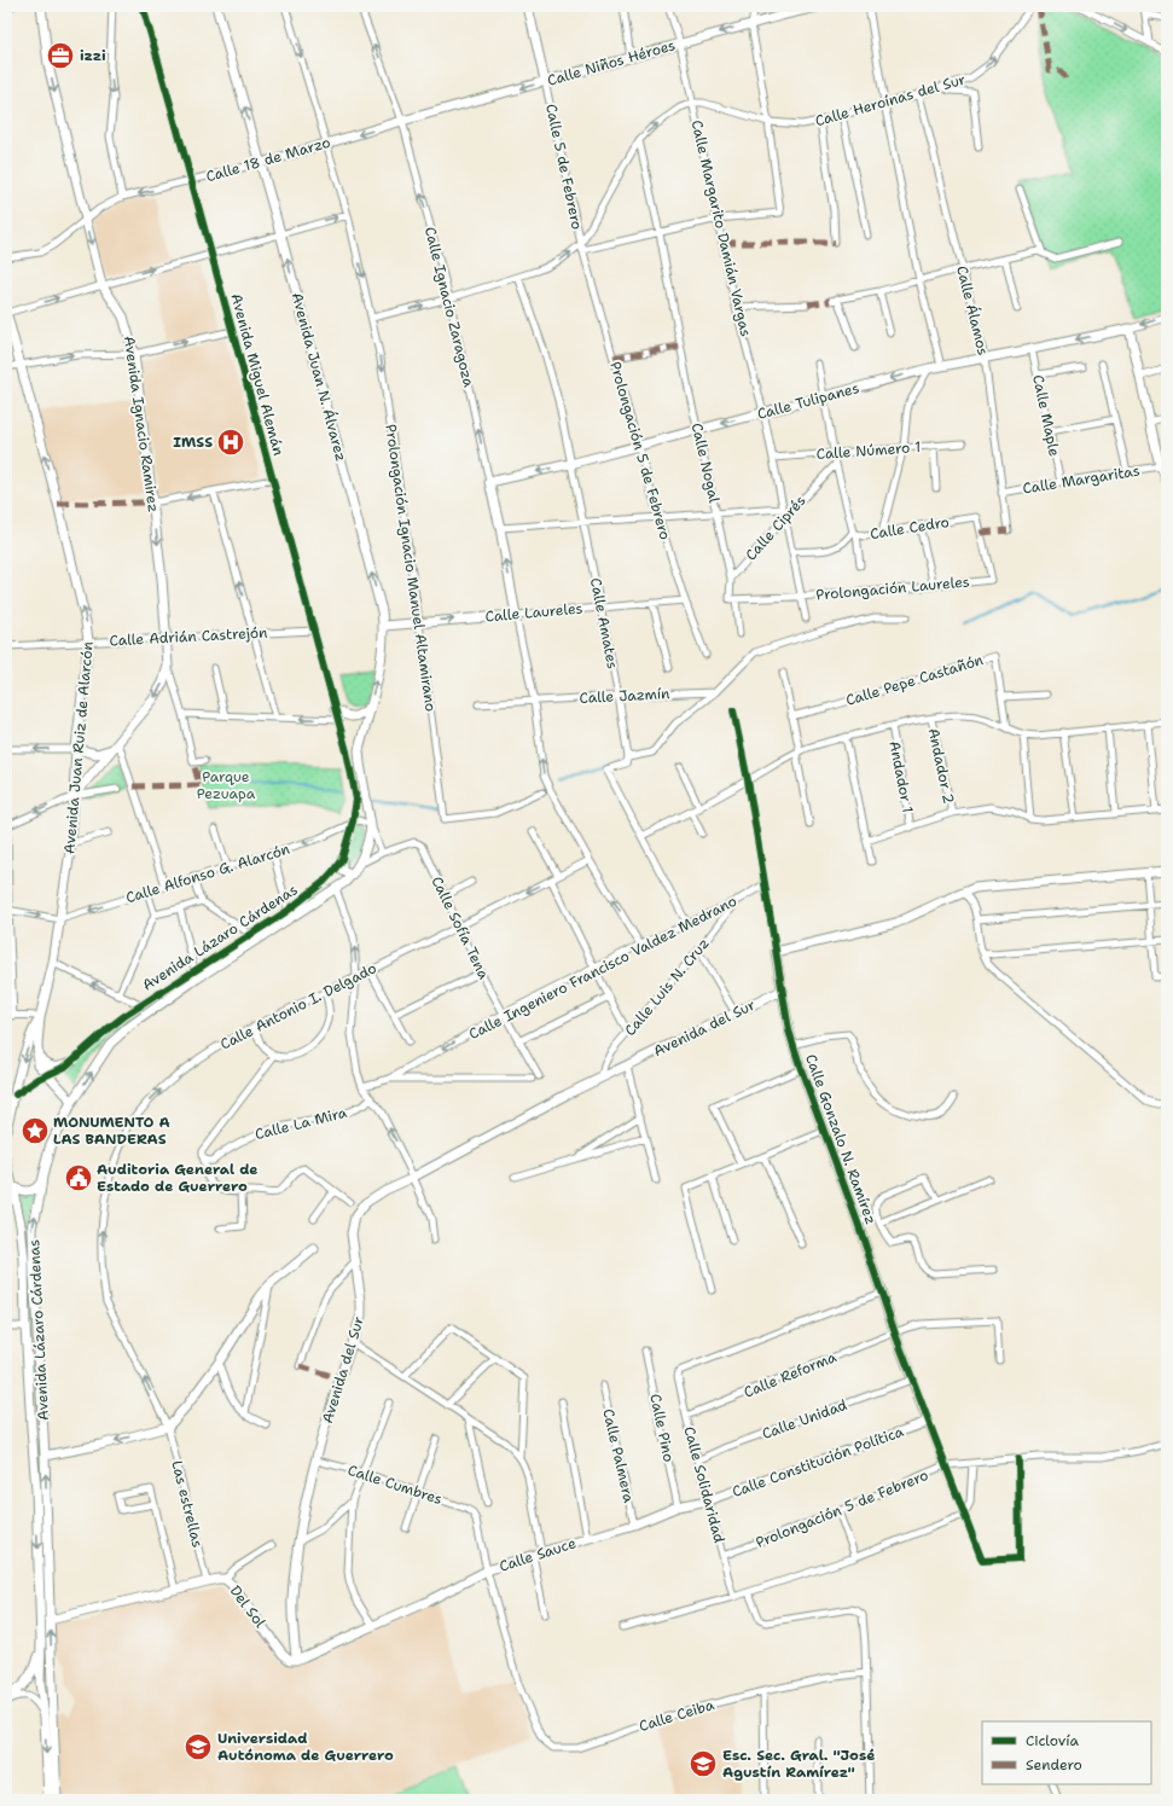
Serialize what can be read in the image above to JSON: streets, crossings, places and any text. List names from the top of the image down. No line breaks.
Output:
{"streets":{"street":["Calle Niños Héroes","Calle Heroínas del Sur","Calle 18 de Marzo","Calle 5 de Febrero","Calle Margarito Damián Vargas","Calle Ignacio Zaragoza","Calle Álamos","Avenida Miguel Alemán","Avenida Juan N. Álvarez","Calle Tulipanes","Calle Maple","Avenida Ignacio Ramirez","Prolongación 5 de Febrero","Calle Número 1","Calle Nogal","Calle Margaritas","Calle Ciprés","Calle Cedro","Prolongación Ignacio Manuel Altamirano","Prolongación Laureles","Calle Laureles","Calle Amates","Calle Adrián Castrejón","Calle Pepe Castañón","Calle Jazmín","Avenida Juan Ruiz de Alarcón","Andador 2","Andador 1","Calle Alfonso G. Alarcón","Calle Sofía Tena","Avenida Lázaro Cárdenas","Calle Ingeniero Francisco Valdez Medrano","Calle Luis N. Cruz","Calle Antonio I. Delgado","Avenida del Sur","Calle La Mira","Calle Gonzalo N. Ramírez","Calle Reforma","Calle Unidad","Calle Pino","Calle Palmera","Calle Constitución Política","Calle Cumbres","Calle Solidaridad","Las estrellas","Calle Sauce","Del Sol","Calle Ceiba"]},"crossings":[["Calle Niños Héroes","Calle 18 de Marzo"],["Calle Niños Héroes","Calle 5 de Febrero"],["Calle Niños Héroes","Calle Margarito Damián Vargas"],["Calle Niños Héroes","Calle Ignacio Zaragoza"],["Calle Heroínas del Sur","Calle Margarito Damián Vargas"],["Calle Heroínas del Sur","Calle Álamos"],["Calle 18 de Marzo","Calle Ignacio Zaragoza"],["Calle 18 de Marzo","Avenida Miguel Alemán"],["Calle 18 de Marzo","Avenida Juan N. Álvarez"],["Calle 18 de Marzo","Avenida Ignacio Ramirez"],["Calle 18 de Marzo","Prolongación Ignacio Manuel Altamirano"],["Calle 5 de Febrero","Prolongación 5 de Febrero"],["Calle Margarito Damián Vargas","Calle Tulipanes"],["Calle Margarito Damián Vargas","Calle Número 1"],["Calle Margarito Damián Vargas","Calle Ciprés"],["Calle Margarito Damián Vargas","Calle Cedro"],["Calle Margarito Damián Vargas","Prolongación Laureles"],["Calle Ignacio Zaragoza","Calle Tulipanes"],["Calle Ignacio Zaragoza","Calle Laureles"],["Calle Álamos","Calle Tulipanes"],["Calle Álamos","Calle Margaritas"],["Avenida Miguel Alemán","Calle Adrián Castrejón"],["Avenida Miguel Alemán","Avenida Lázaro Cárdenas"],["Avenida Juan N. Álvarez","Calle Laureles"],["Avenida Juan N. Álvarez","Avenida Lázaro Cárdenas"],["Calle Tulipanes","Calle Maple"],["Calle Tulipanes","Prolongación 5 de Febrero"],["Calle Tulipanes","Calle Nogal"],["Calle Tulipanes","Calle Amates"],["Calle Maple","Calle Margaritas"],["Avenida Ignacio Ramirez","Calle Adrián Castrejón"],["Avenida Ignacio Ramirez","Avenida Juan Ruiz de Alarcón"],["Prolongación 5 de Febrero","Calle Laureles"],["Prolongación 5 de Febrero","Calle Gonzalo N. Ramírez"],["Prolongación 5 de Febrero","Calle Solidaridad"],["Calle Nogal","Calle Ciprés"],["Calle Cedro","Prolongación Laureles"],["Prolongación Ignacio Manuel Altamirano","Calle Laureles"],["Calle Laureles","Calle Amates"],["Calle Amates","Calle Jazmín"],["Calle Adrián Castrejón","Avenida Juan Ruiz de Alarcón"],["Avenida Juan Ruiz de Alarcón","Calle Alfonso G. Alarcón"],["Calle Alfonso G. Alarcón","Avenida Lázaro Cárdenas"],["Calle Sofía Tena","Calle Ingeniero Francisco Valdez Medrano"],["Calle Sofía Tena","Calle Antonio I. Delgado"],["Avenida Lázaro Cárdenas","Del Sol"],["Calle Ingeniero Francisco Valdez Medrano","Calle Luis N. Cruz"],["Calle Ingeniero Francisco Valdez Medrano","Calle Gonzalo N. Ramírez"],["Calle Luis N. Cruz","Avenida del Sur"],["Calle Antonio I. Delgado","Las estrellas"],["Avenida del Sur","Calle Gonzalo N. Ramírez"],["Avenida del Sur","Calle Cumbres"],["Avenida del Sur","Del Sol"],["Calle Gonzalo N. Ramírez","Calle Reforma"],["Calle Gonzalo N. Ramírez","Calle Unidad"],["Calle Gonzalo N. Ramírez","Calle Constitución Política"],["Calle Gonzalo N. Ramírez","Calle Solidaridad"],["Calle Reforma","Calle Solidaridad"],["Calle Unidad","Calle Solidaridad"],["Calle Pino","Calle Sauce"],["Calle Palmera","Calle Sauce"],["Calle Constitución Política","Calle Solidaridad"],["Calle Constitución Política","Calle Sauce"],["Calle Cumbres","Calle Ceiba"],["Calle Solidaridad","Calle Sauce"],["Las estrellas","Del Sol"],["Calle Sauce","Calle Ceiba"]],"one_way":["Calle Niños Héroes","Calle 18 de Marzo","Calle Ignacio Zaragoza","Avenida Juan N. Álvarez","Prolongación Ignacio Manuel Altamirano","Avenida Juan Ruiz de Alarcón","Calle Alfonso G. Alarcón"],"parks":["Parque Pezuapa"],"places":{"office":["izzi"],"hospital":["IMSS"],"place":["MONUMENTO A LAS BANDERAS"],"public building":["Auditoria General de Estado de Guerrero"],"school or university":["Universidad Autónoma de Guerrero","Esc. Sec. Gral. \"José Agustín Ramírez\""]},"legend":["Ciclovía","Sendero"]}
